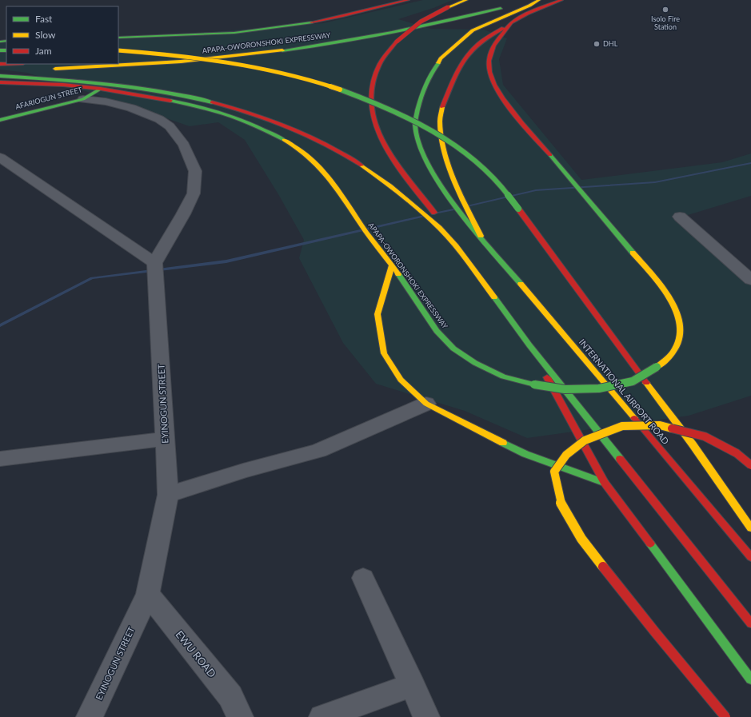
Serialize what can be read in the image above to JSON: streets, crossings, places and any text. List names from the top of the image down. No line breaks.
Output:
{"streets":{"main road":["APAPA-OWORONSHOKI EXPRESSWAY","AFARIOGUN STREET","INTERNATIONAL AIRPORT ROAD"],"street":["EYINOGUN STREET","EWU ROAD"]},"crossings":[["APAPA-OWORONSHOKI EXPRESSWAY","AFARIOGUN STREET"],["EYINOGUN STREET","EWU ROAD"]],"places":["Isolo Fire Station","DHL"],"legend":["Fast","Slow","Jam"]}
